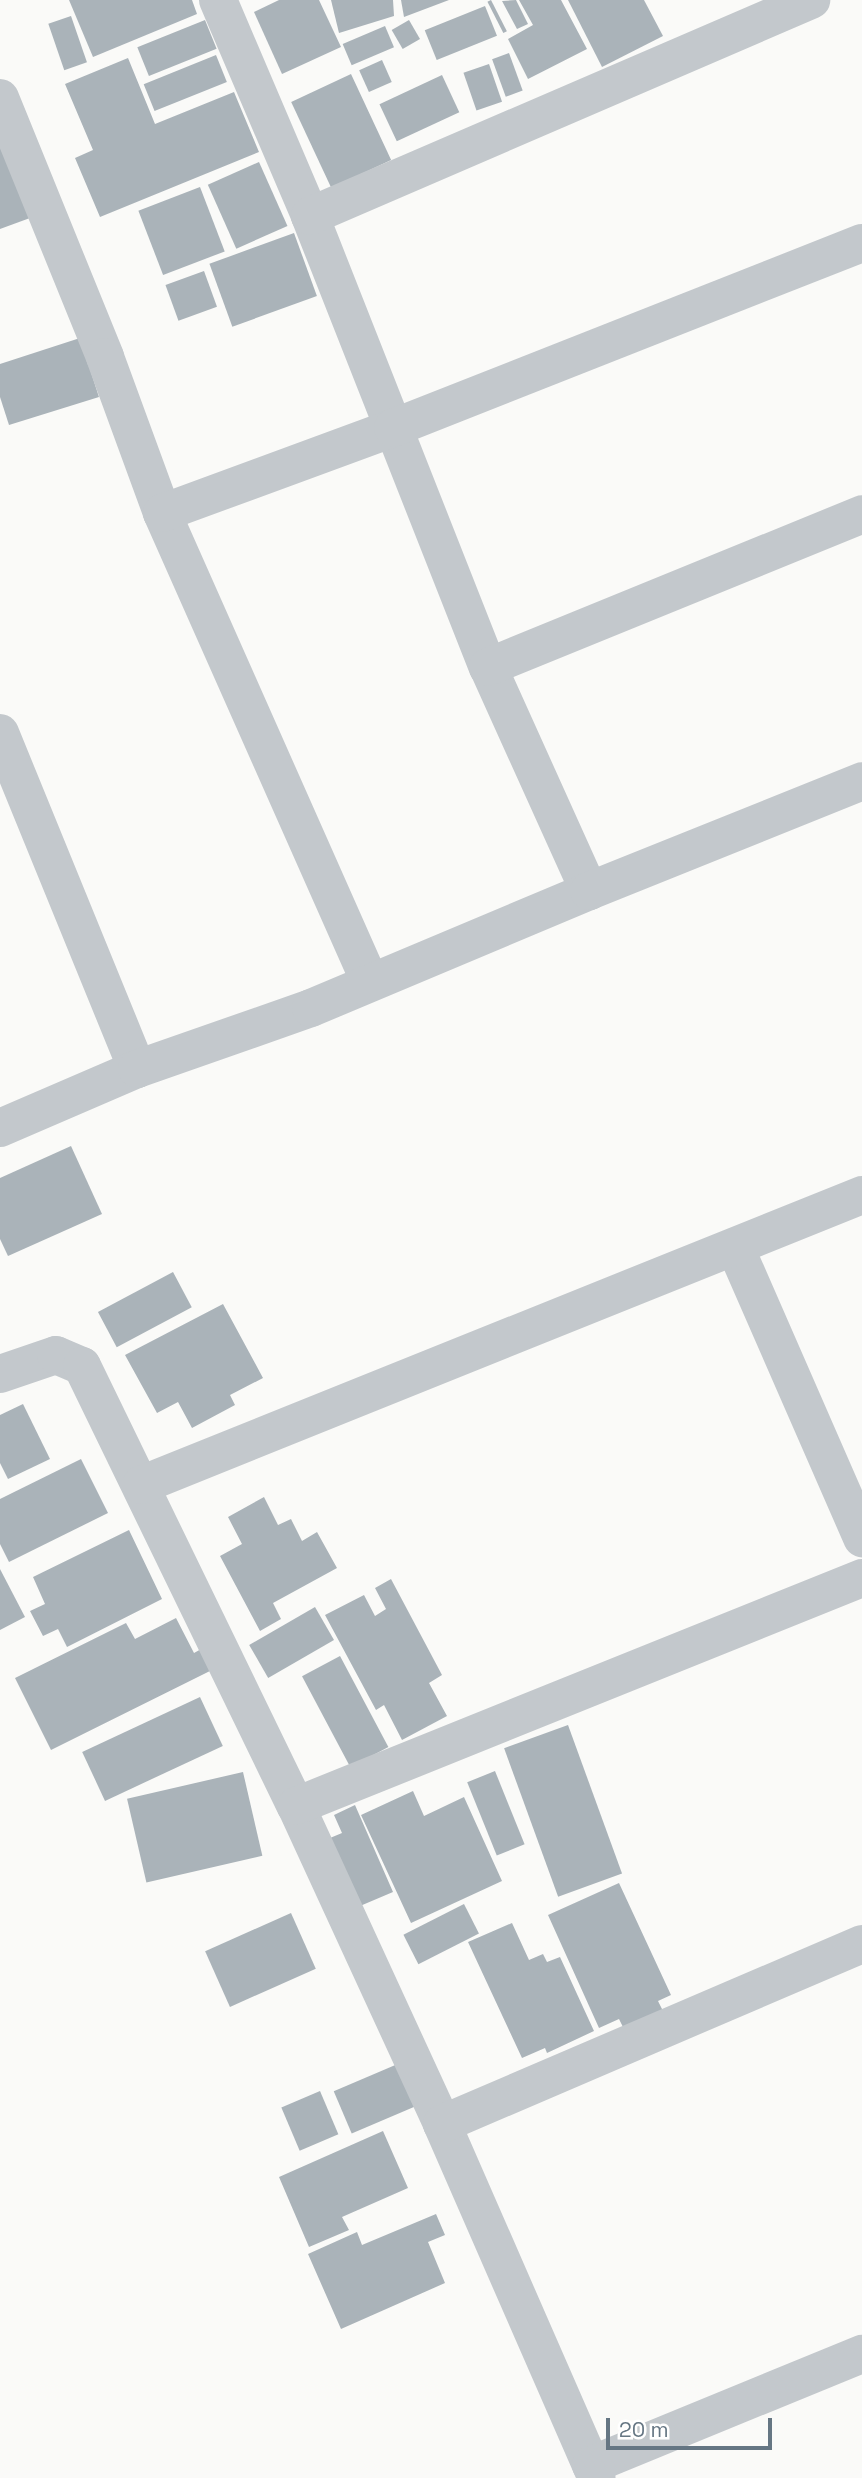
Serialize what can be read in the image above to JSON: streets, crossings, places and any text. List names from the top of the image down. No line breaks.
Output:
{"scale_bar":"20 m"}
